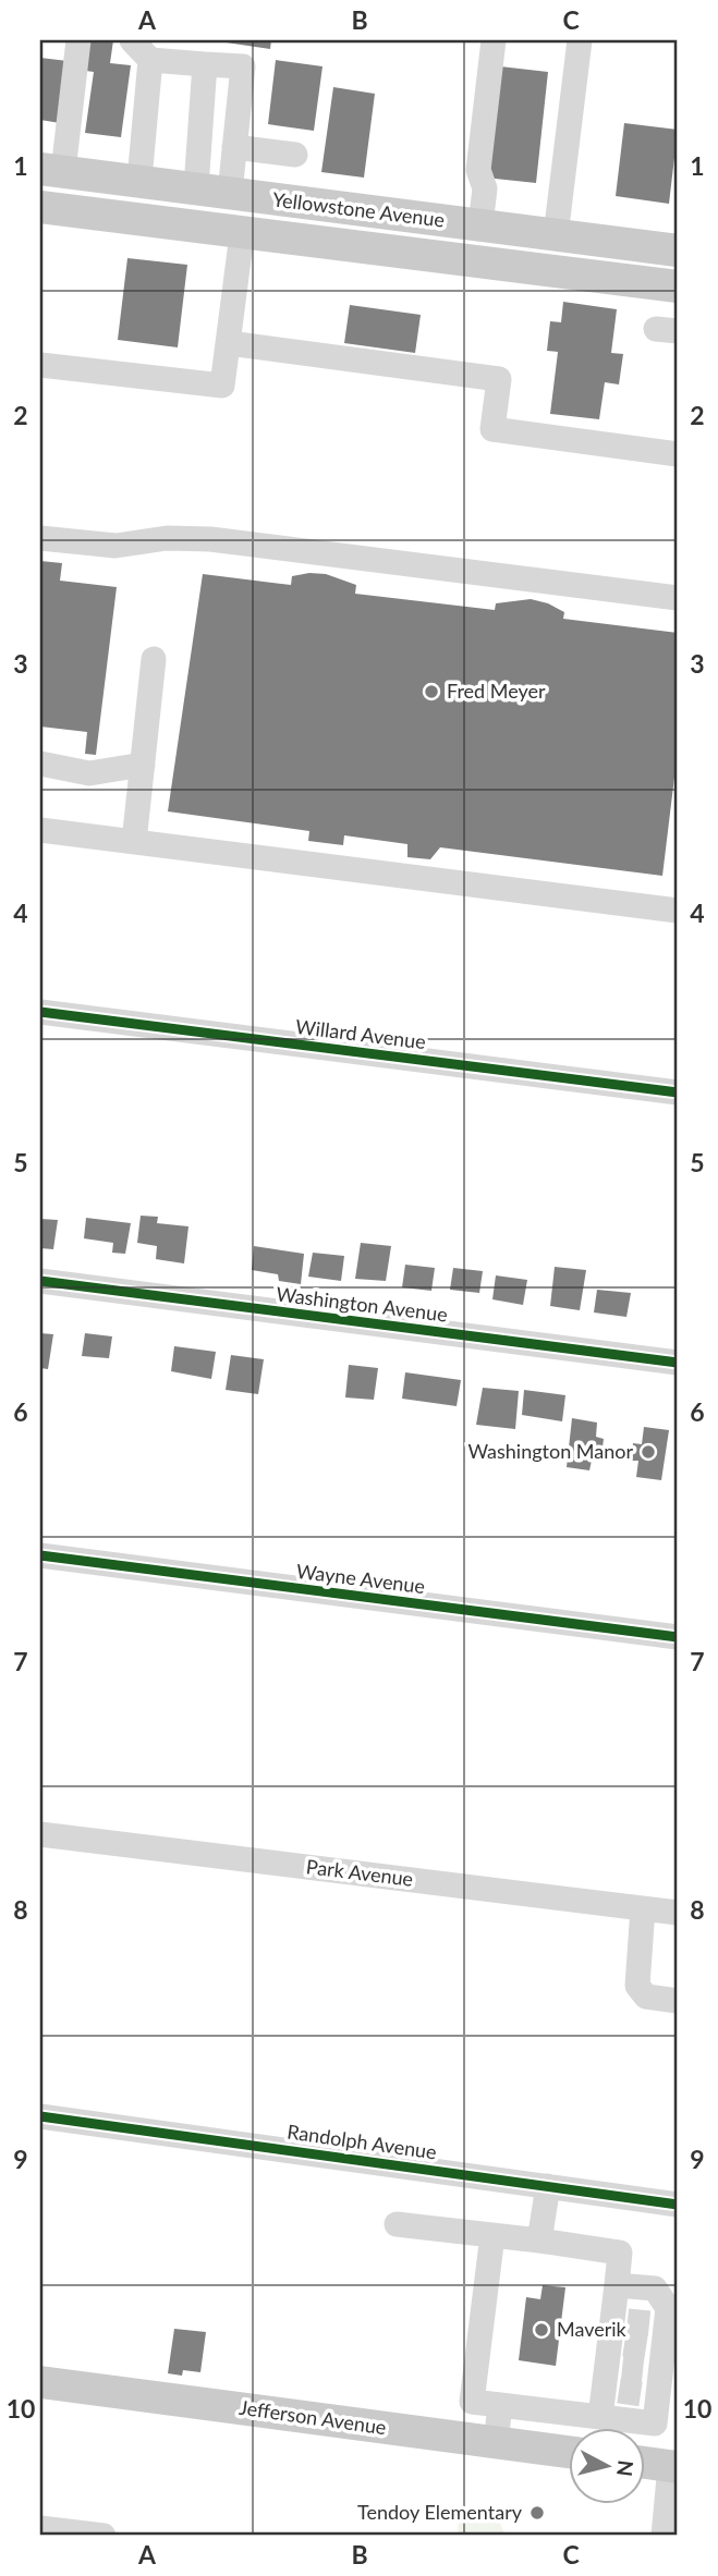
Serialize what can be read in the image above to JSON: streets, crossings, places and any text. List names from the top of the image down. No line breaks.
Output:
{"streets":{"main road":["Yellowstone Avenue","Jefferson Avenue"],"street":["Willard Avenue","Washington Avenue","Wayne Avenue","Park Avenue","Randolph Avenue"]},"places":["Fred Meyer","Washington Manor","Maverik","Tendoy Elementary"],"north":"right","grid":{"columns":["A","B","C"],"rows":["1","2","3","4","5","6","7","8","9","10"]}}
